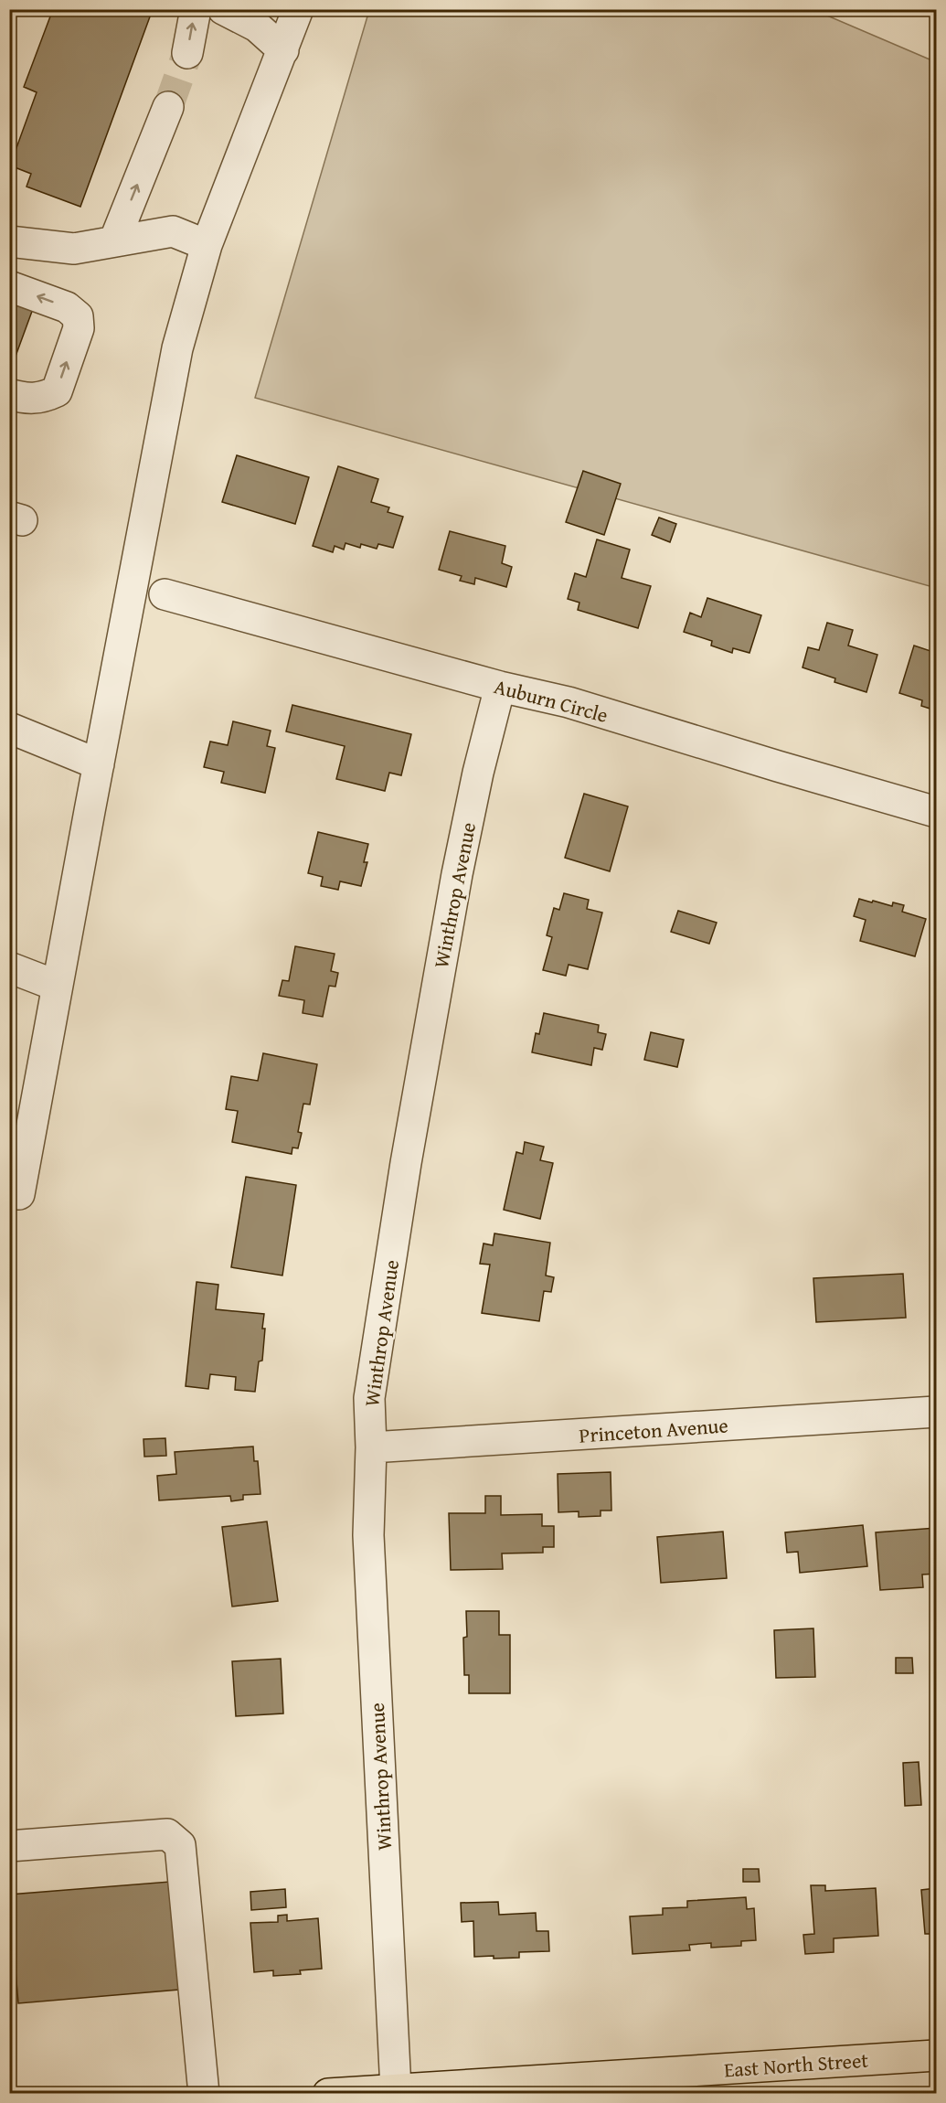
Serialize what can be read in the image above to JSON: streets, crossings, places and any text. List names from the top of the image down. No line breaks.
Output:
{"streets":{"main road":["East North Street"],"street":["Auburn Circle","Winthrop Avenue","Princeton Avenue"]},"crossings":[["Auburn Circle","Winthrop Avenue"],["Winthrop Avenue","Princeton Avenue"],["Winthrop Avenue","East North Street"]]}
